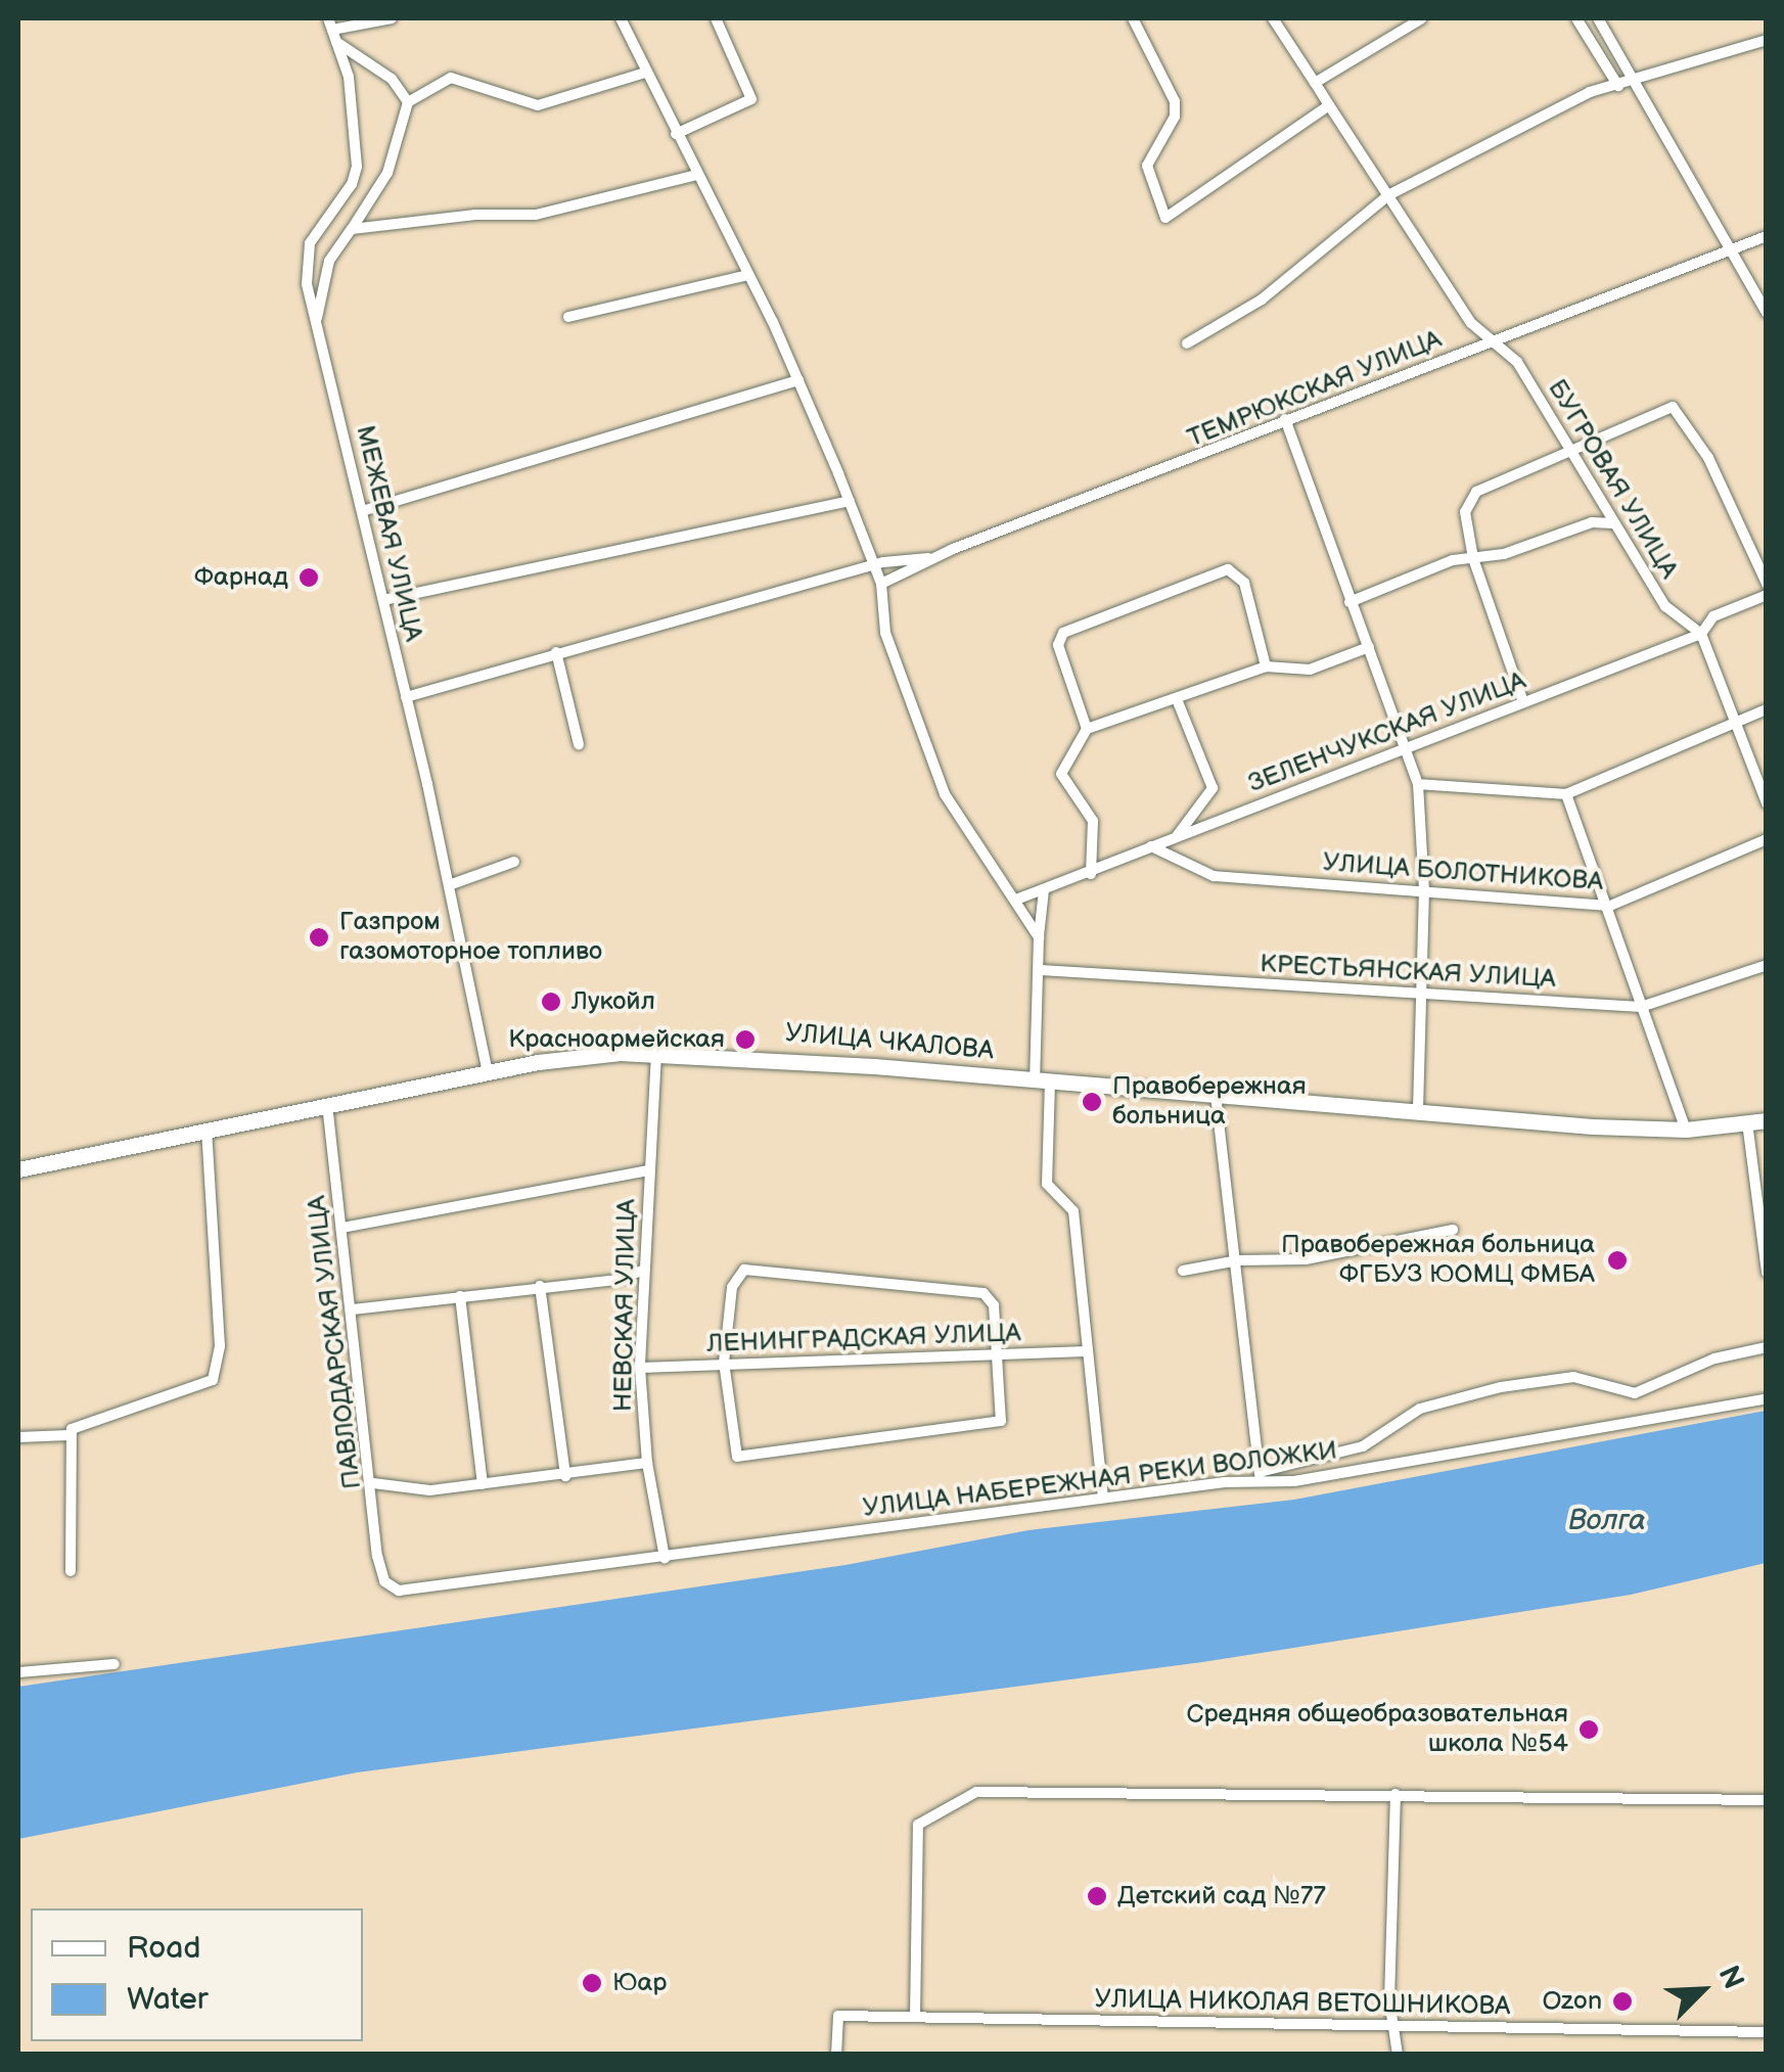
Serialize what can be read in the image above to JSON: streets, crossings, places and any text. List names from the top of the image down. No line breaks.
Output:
{"streets":{"main road":["УЛИЦА ЧКАЛОВА"],"street":["ТЕМРЮКСКАЯ УЛИЦА","БУГРОВАЯ УЛИЦА","МЕЖЕВАЯ УЛИЦА","ЗЕЛЕНЧУКСКАЯ УЛИЦА","УЛИЦА БОЛОТНИКОВА","КРЕСТЬЯНСКАЯ УЛИЦА","НЕВСКАЯ УЛИЦА","ЛЕНИНГРАДСКАЯ УЛИЦА","ПАВЛОДАРСКАЯ УЛИЦА","УЛИЦА НАБЕРЕЖНАЯ РЕКИ ВОЛОЖКИ","УЛИЦА НИКОЛАЯ ВЕТОШНИКОВА"]},"crossings":[["ТЕМРЮКСКАЯ УЛИЦА","БУГРОВАЯ УЛИЦА"],["БУГРОВАЯ УЛИЦА","ЗЕЛЕНЧУКСКАЯ УЛИЦА"],["МЕЖЕВАЯ УЛИЦА","УЛИЦА ЧКАЛОВА"],["ЗЕЛЕНЧУКСКАЯ УЛИЦА","УЛИЦА БОЛОТНИКОВА"],["УЛИЦА ЧКАЛОВА","НЕВСКАЯ УЛИЦА"],["УЛИЦА ЧКАЛОВА","ПАВЛОДАРСКАЯ УЛИЦА"],["НЕВСКАЯ УЛИЦА","ЛЕНИНГРАДСКАЯ УЛИЦА"],["НЕВСКАЯ УЛИЦА","УЛИЦА НАБЕРЕЖНАЯ РЕКИ ВОЛОЖКИ"],["ПАВЛОДАРСКАЯ УЛИЦА","УЛИЦА НАБЕРЕЖНАЯ РЕКИ ВОЛОЖКИ"]],"water":["Волга"],"places":["Фарнад","Газпром газомоторное топливо","Лукойл","Красноармейская","Правобережная больница","Правобережная больница ФГБУЗ ЮОМЦ ФМБА","Средняя общеобразовательная школа №54","Детский сад №77","Юар","Ozon"],"legend":["Road","Water"],"north":"top right"}
